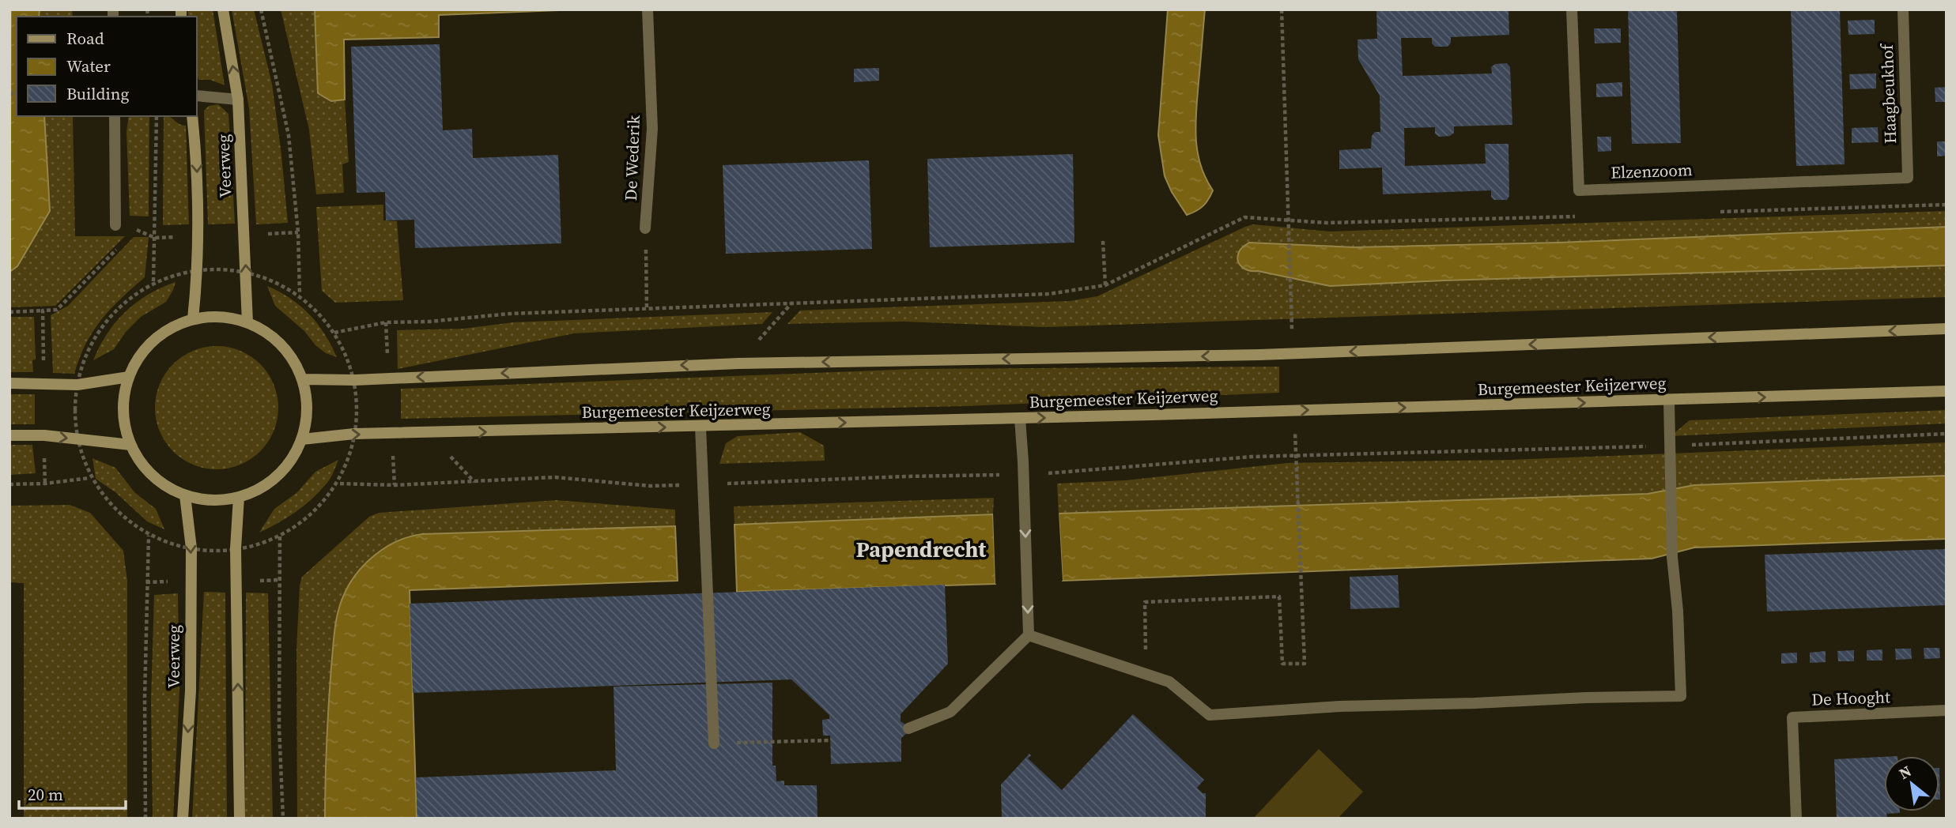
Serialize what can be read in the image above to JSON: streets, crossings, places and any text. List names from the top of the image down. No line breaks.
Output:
{"streets":{"main road":["Veerweg","Burgemeester Keijzerweg"],"street":["Haagbeukhof","De Wederik","Elzenzoom","De Hooght"]},"crossings":[["Haagbeukhof","Elzenzoom"],["Veerweg","Burgemeester Keijzerweg"]],"districts":["Papendrecht"],"legend":["Road","Water","Building"],"scale_bar":"20 m","north":"top left"}
